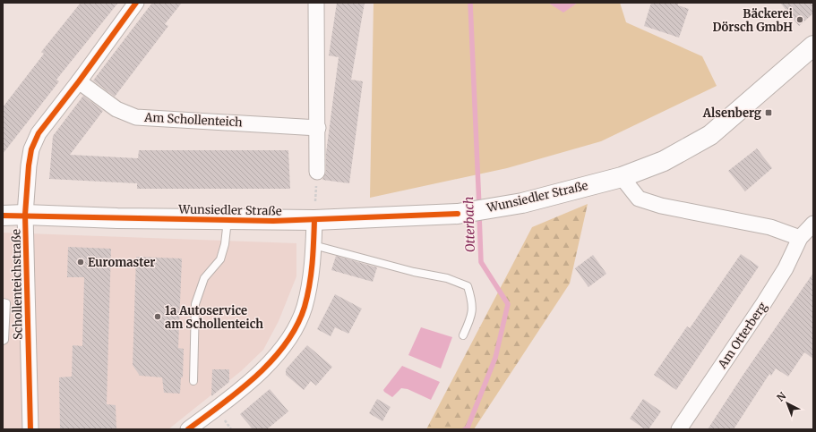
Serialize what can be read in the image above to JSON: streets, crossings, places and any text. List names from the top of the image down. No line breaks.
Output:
{"streets":{"main road":["Wunsiedler Straße"],"street":["Am Schollenteich","Schollenteichstraße","Am Otterberg"]},"crossings":[["Am Schollenteich","Schollenteichstraße"],["Wunsiedler Straße","Schollenteichstraße"]],"water":["Otterbach"],"places":{"other":["Bäckerei Dörsch GmbH","Euromaster","1a Autoservice am Schollenteich"],"transit":["Alsenberg"]},"north":"top left"}
